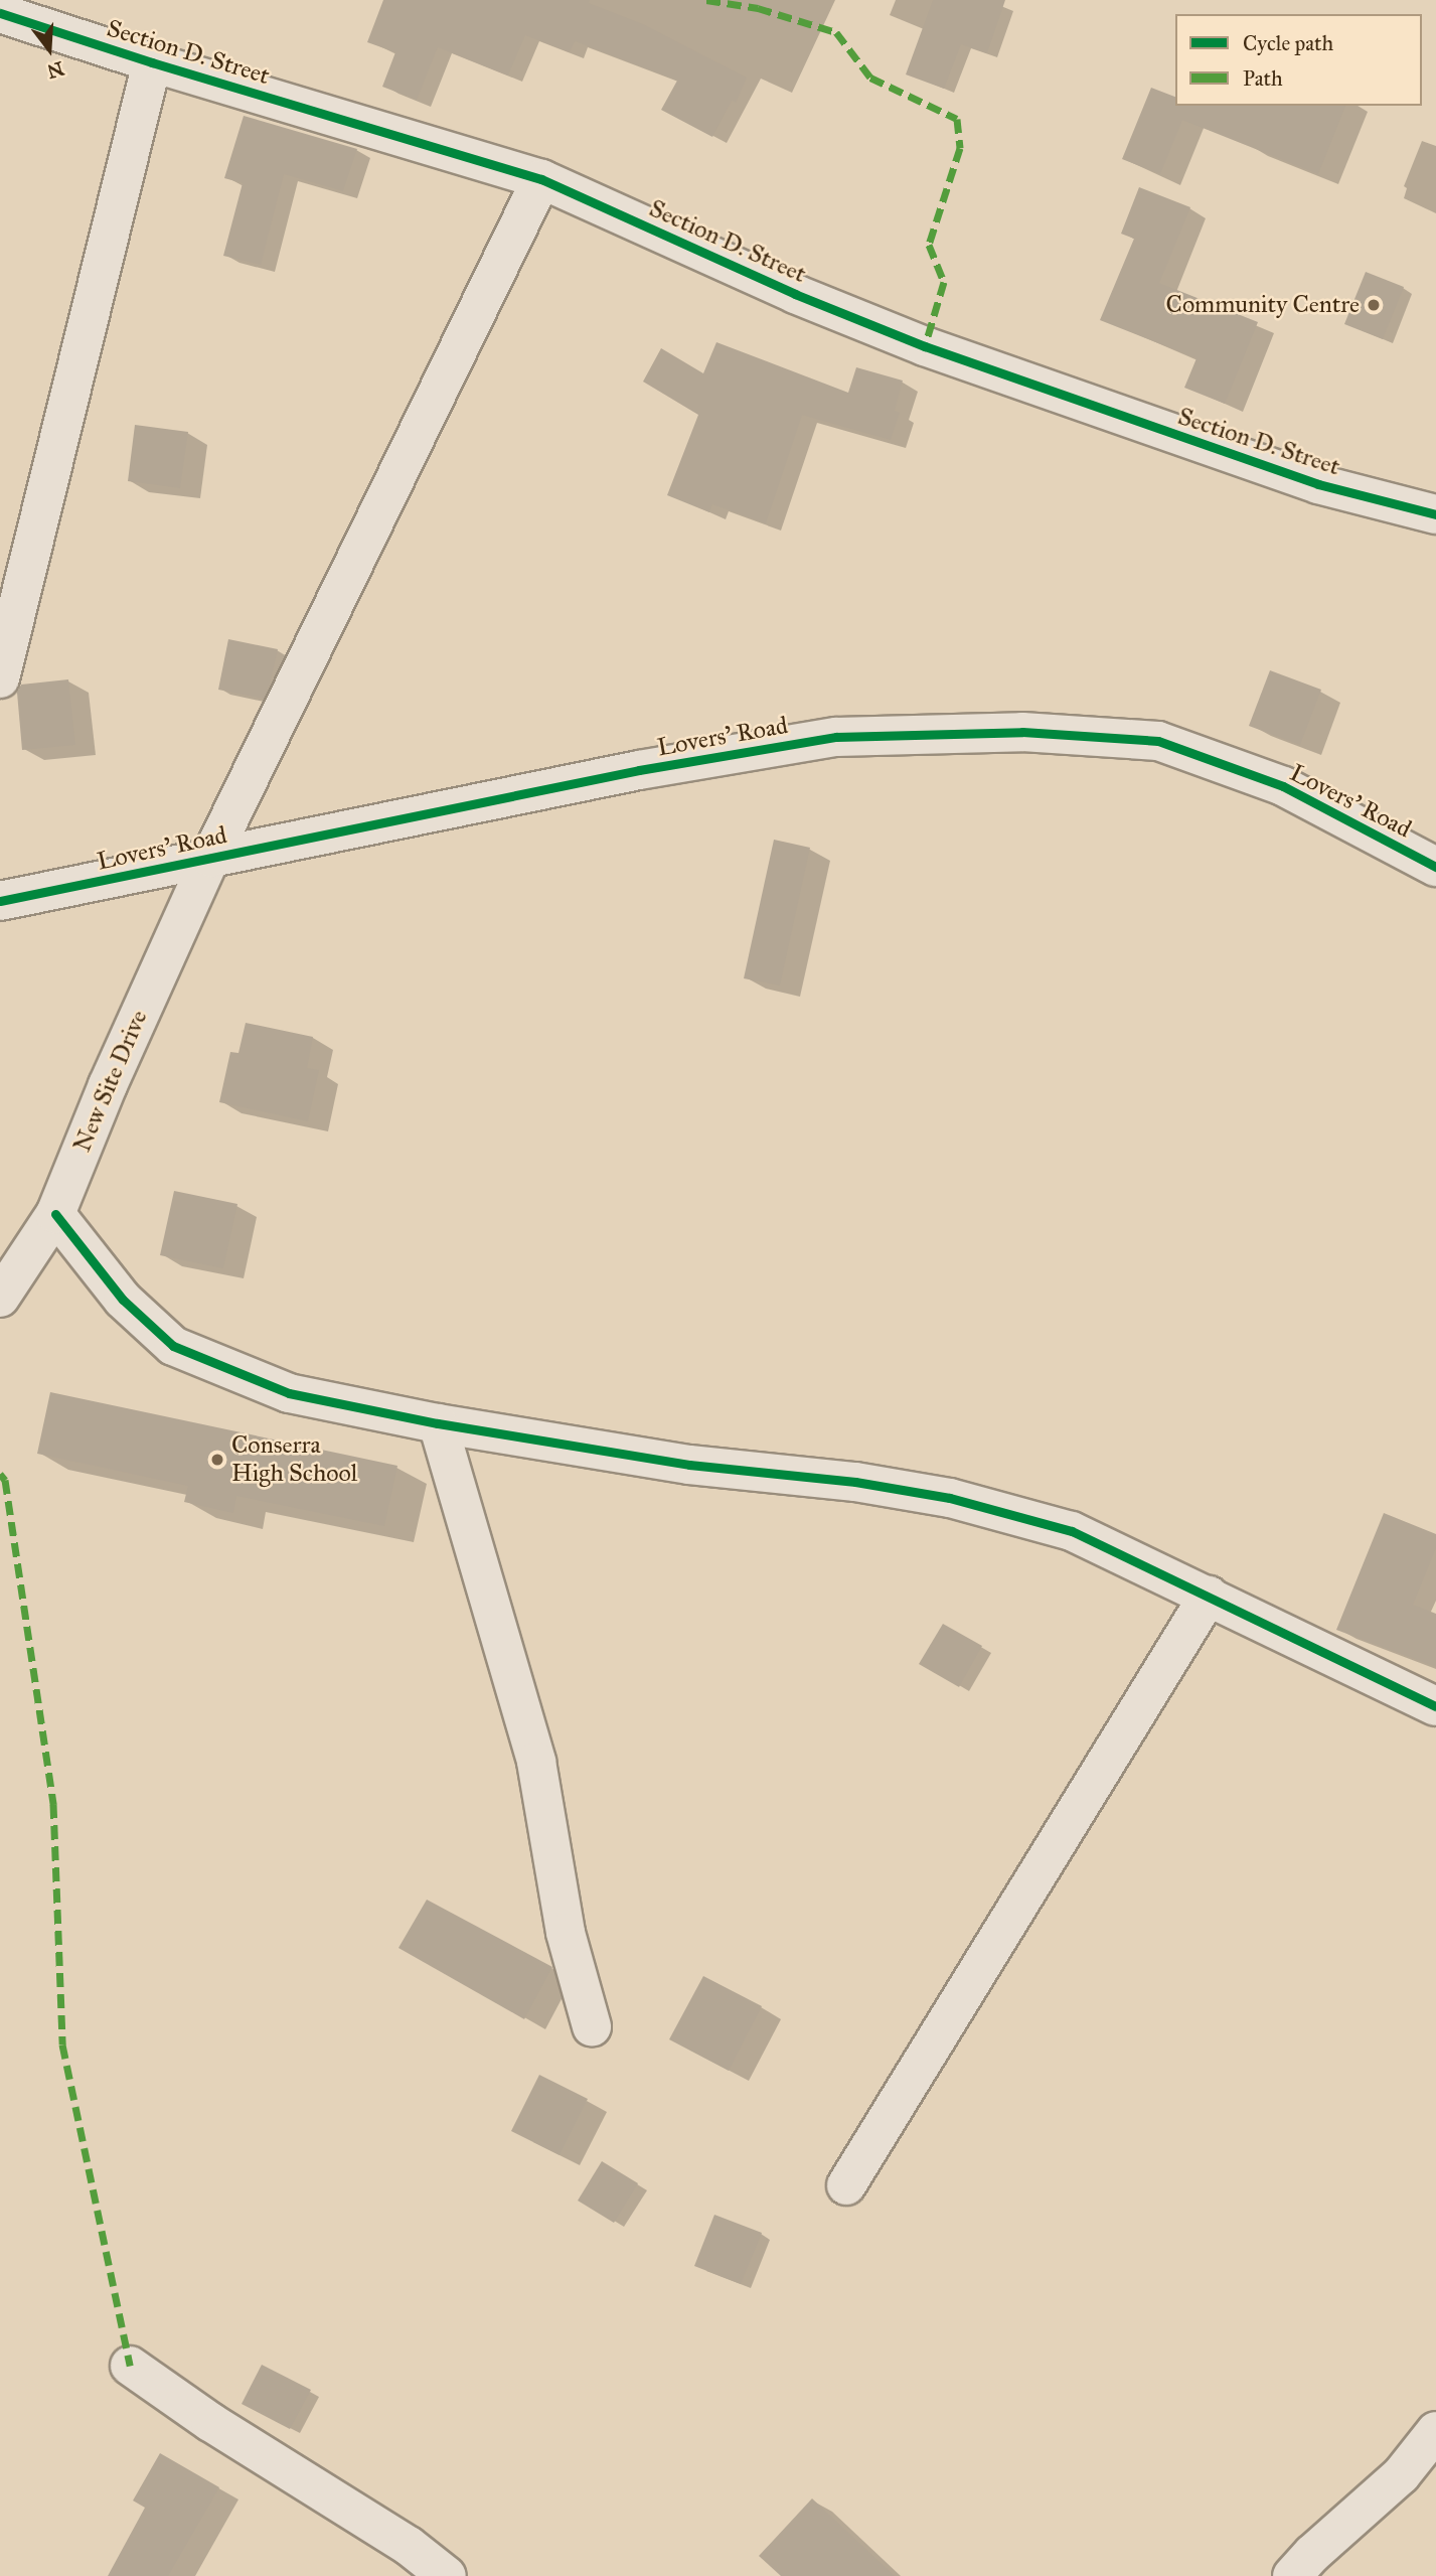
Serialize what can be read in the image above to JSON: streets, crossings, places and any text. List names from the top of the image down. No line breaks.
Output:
{"streets":{"street":["Section D. Street","Lovers' Road","New Site Drive"]},"crossings":[["Section D. Street","New Site Drive"],["Lovers' Road","New Site Drive"]],"places":["Community Centre","Conserra High School"],"legend":["Cycle path","Path"],"north":"bottom"}
